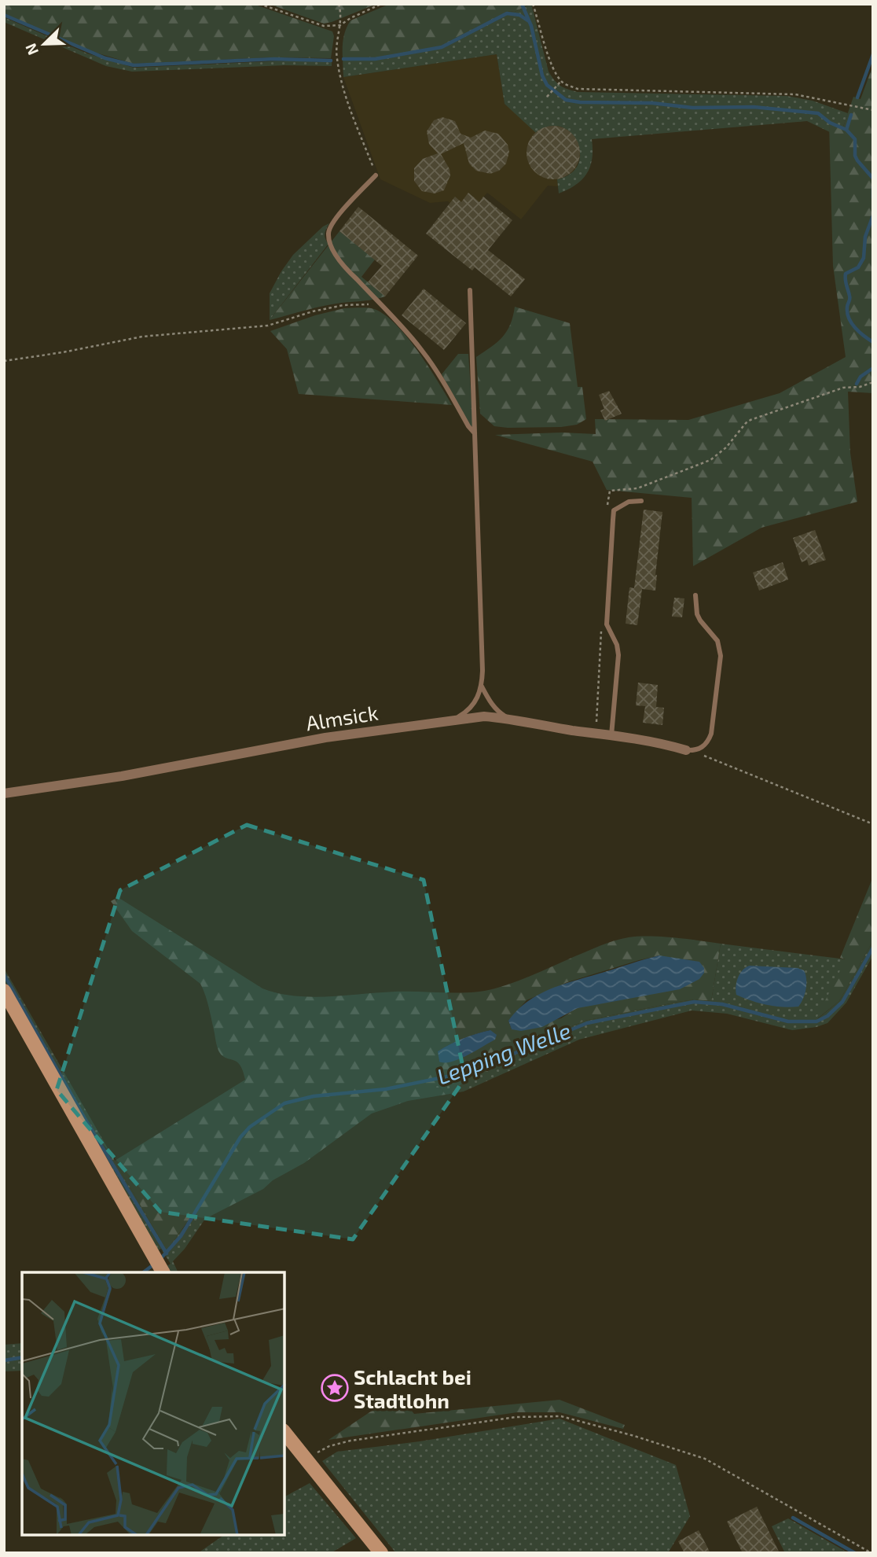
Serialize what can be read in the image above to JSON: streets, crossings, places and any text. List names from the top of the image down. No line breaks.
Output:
{"streets":{"street":["Almsick"]},"water":["Lepping Welle"],"places":{"place":["Schlacht bei Stadtlohn"]},"north":"bottom left"}
